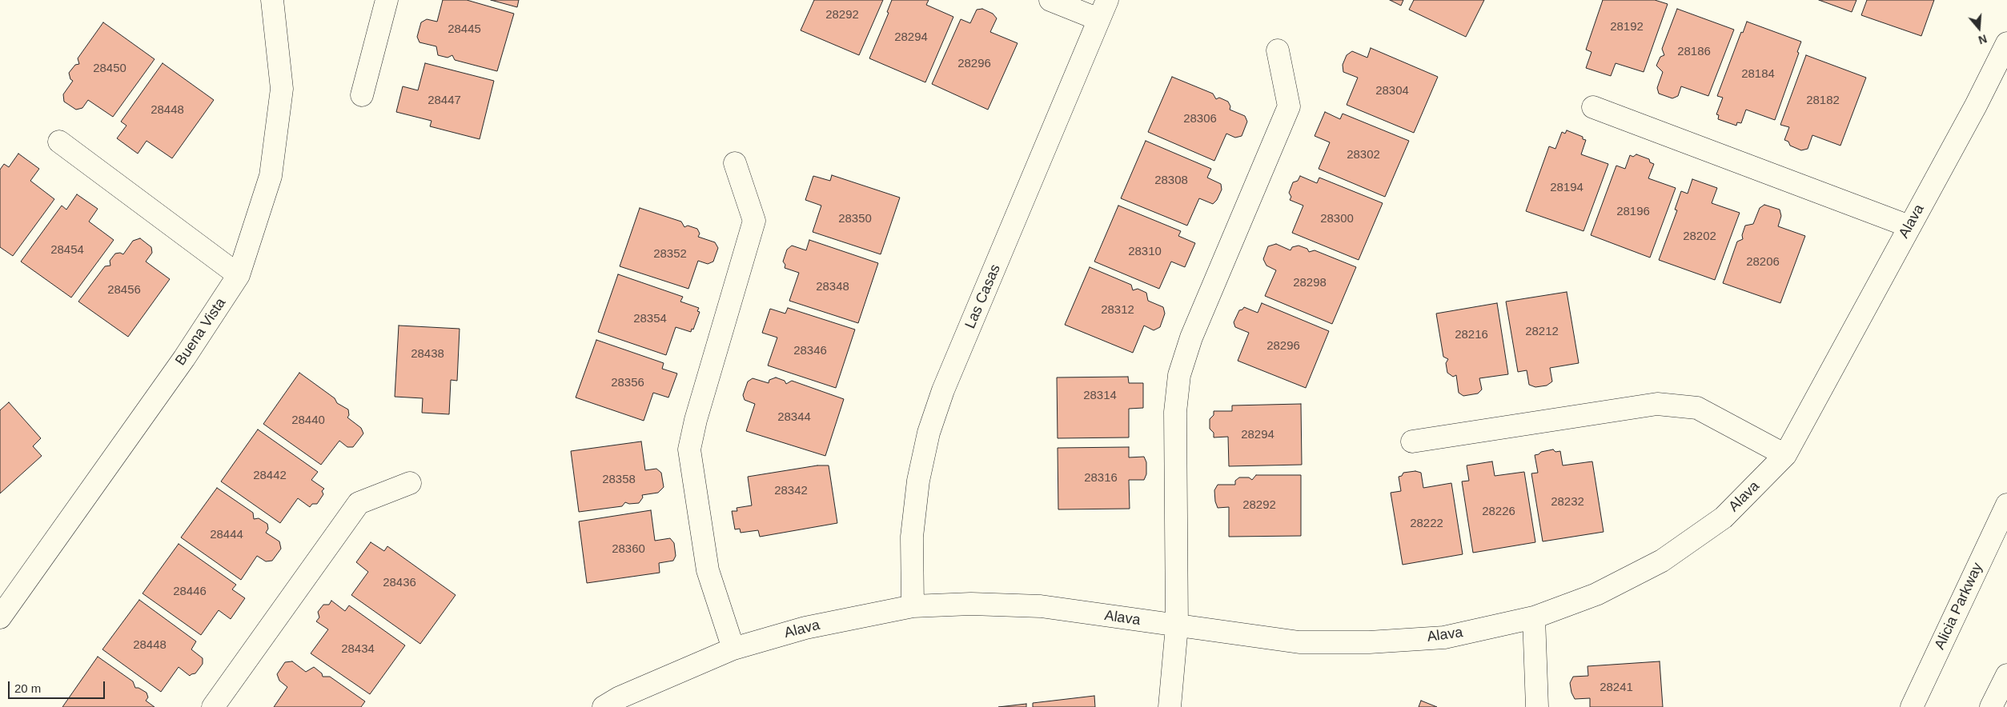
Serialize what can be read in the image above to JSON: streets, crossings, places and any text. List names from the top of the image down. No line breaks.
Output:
{"streets":{"street":["Alava","Las Casas","Buena Vista","Alicia Parkway"]},"crossings":[["Alava","Las Casas"]],"house_numbers":["28292","28192","28445","28294","28186","28296","28450","28184","28304","28447","28182","28448","28306","28302","28308","28194","28196","28350","28300","28202","28454","28310","28352","28206","28298","28348","28456","28312","28354","28212","28216","28296","28346","28438","28356","28314","28344","28440","28294","28442","28316","28358","28342","28232","28292","28226","28222","28444","28360","28436","28446","28448","28434","28241"],"scale_bar":"20 m","north":"bottom"}
